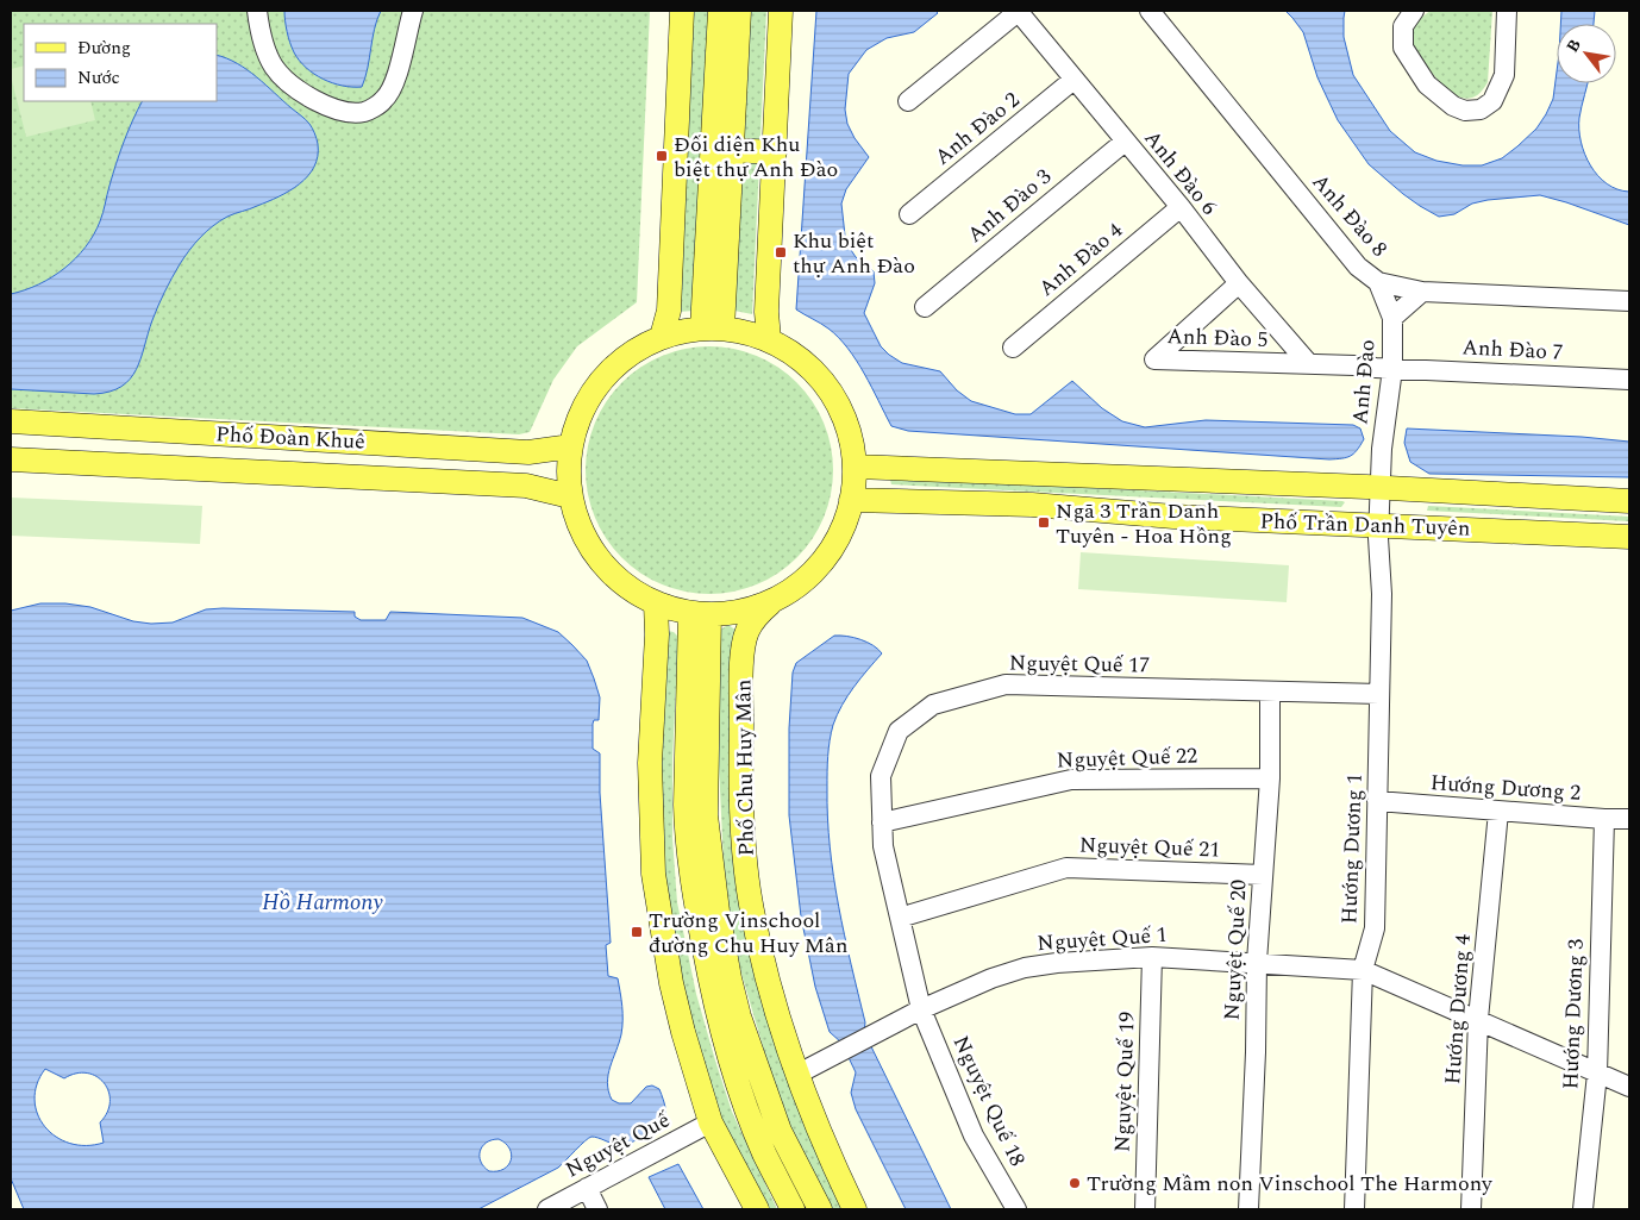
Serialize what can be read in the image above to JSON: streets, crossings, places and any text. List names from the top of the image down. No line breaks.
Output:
{"streets":{"main road":["Phố Đoàn Khuê","Phố Trần Danh Tuyên","Phố Chu Huy Mân"],"street":["Anh Đào 2","Anh Đào 6","Anh Đào 3","Anh Đào 8","Anh Đào 4","Anh Đào 5","Anh Đào 7","Anh Đào","Nguyệt Quế 17","Nguyệt Quế 22","Hướng Dương 2","Nguyệt Quế 21","Hướng Dương 1","Nguyệt Quế 1","Nguyệt Quế 20","Hướng Dương 4","Hướng Dương 3","Nguyệt Quế 19","Nguyệt Quế 18","Nguyệt Quế"]},"crossings":[["Anh Đào 2","Anh Đào 6"],["Anh Đào 6","Anh Đào 3"],["Anh Đào 6","Anh Đào 4"],["Anh Đào 6","Anh Đào 5"],["Anh Đào 8","Anh Đào"],["Anh Đào 5","Anh Đào 7"],["Anh Đào 5","Anh Đào"],["Anh Đào 7","Anh Đào"],["Anh Đào","Phố Trần Danh Tuyên"],["Anh Đào","Hướng Dương 1"],["Phố Trần Danh Tuyên","Hướng Dương 1"],["Nguyệt Quế 17","Nguyệt Quế 22"],["Nguyệt Quế 17","Nguyệt Quế 21"],["Nguyệt Quế 17","Hướng Dương 1"],["Nguyệt Quế 17","Nguyệt Quế 1"],["Nguyệt Quế 17","Nguyệt Quế 20"],["Nguyệt Quế 17","Nguyệt Quế 18"],["Nguyệt Quế 22","Nguyệt Quế 20"],["Phố Chu Huy Mân","Nguyệt Quế 1"],["Hướng Dương 2","Hướng Dương 1"],["Hướng Dương 2","Hướng Dương 4"],["Hướng Dương 2","Hướng Dương 3"],["Nguyệt Quế 21","Nguyệt Quế 20"],["Hướng Dương 1","Nguyệt Quế 1"],["Nguyệt Quế 1","Nguyệt Quế 20"],["Nguyệt Quế 1","Hướng Dương 4"],["Nguyệt Quế 1","Hướng Dương 3"],["Nguyệt Quế 1","Nguyệt Quế 19"],["Nguyệt Quế 1","Nguyệt Quế 18"]],"water":["Hồ Harmony"],"places":{"transit":["Đối diện Khu biệt thự Anh Đào","Khu biệt thự Anh Đào","Ngã 3 Trần Danh Tuyên - Hoa Hồng","Trường Vinschool đường Chu Huy Mân"],"other":["Trường Mầm non Vinschool The Harmony"]},"legend":["Đường","Nước"],"north":"top left"}
